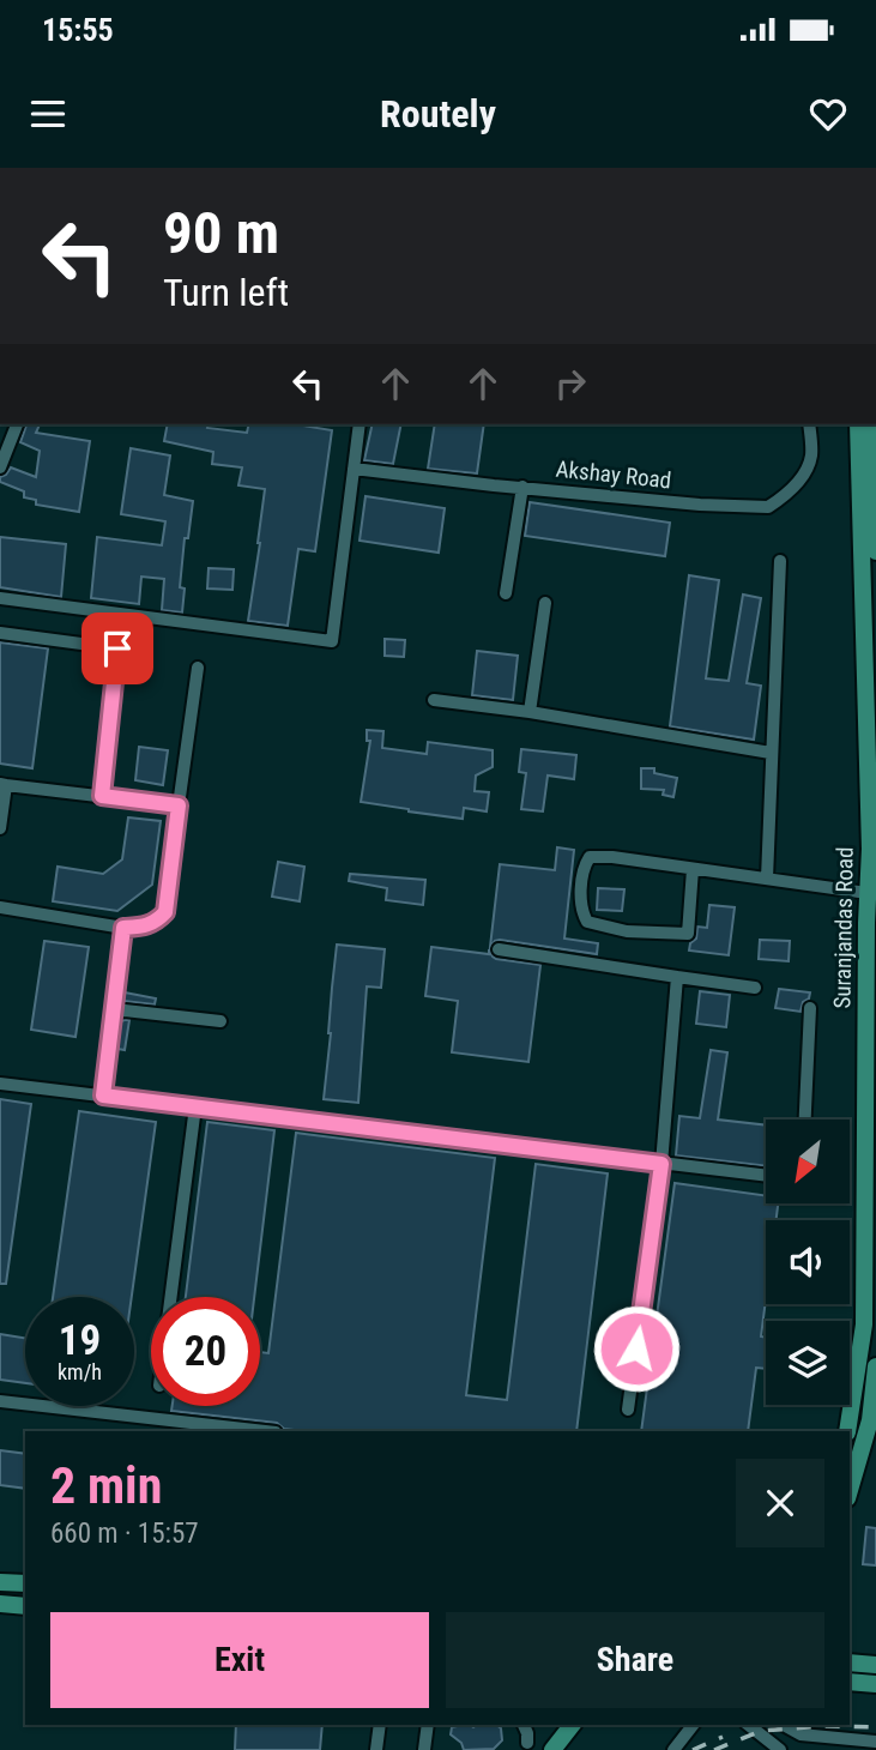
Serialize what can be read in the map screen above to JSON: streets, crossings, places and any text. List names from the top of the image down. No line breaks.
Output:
{"streets":{"main road":["Suranjandas Road"],"street":["Akshay Road"]},"north":"bottom left","page":{"status":"15:55","header":"Routely","turn":["90 m","Turn left"],"speed":"19 km/h","limit":"20","heading":["2 min","660 m · 15:57"],"buttons":["Exit","Share"]}}
